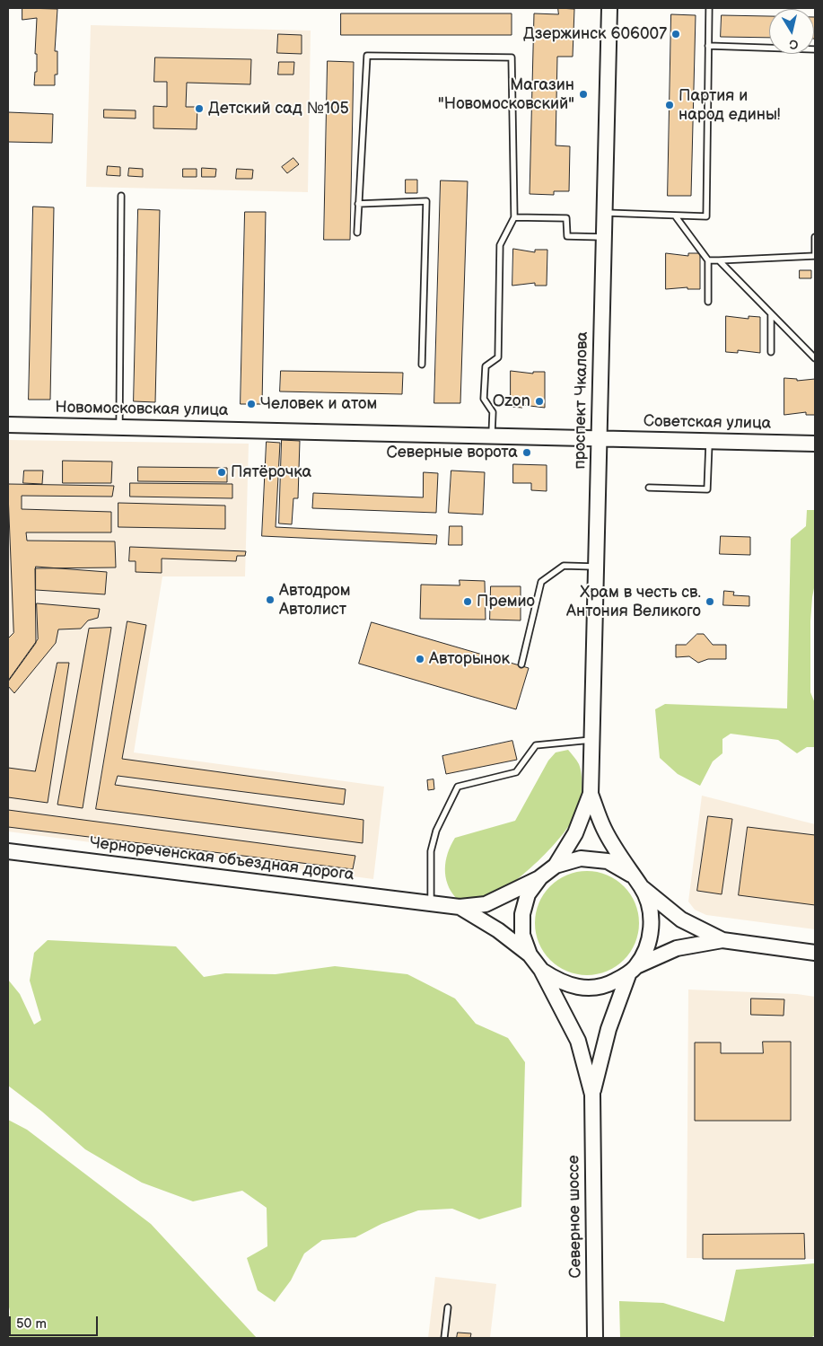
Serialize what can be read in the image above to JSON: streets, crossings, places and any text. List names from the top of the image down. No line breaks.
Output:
{"streets":{"main road":["проспект Чкалова","Новомосковская улица","Советская улица","Чернореченская объездная дорога","Северное шоссе"]},"crossings":[["проспект Чкалова","Новомосковская улица"],["проспект Чкалова","Советская улица"],["Новомосковская улица","Советская улица"]],"places":["Дзержинск 606007","Магазин \"Новомосковский\"","Партия и народ едины!","Детский сад №105","Ozon","Человек и атом","Северные ворота","Пятёрочка","Автодром Автолист","Премио","Храм в честь св. Антония Великого","Авторынок"],"scale_bar":"50 m","north":"bottom"}
